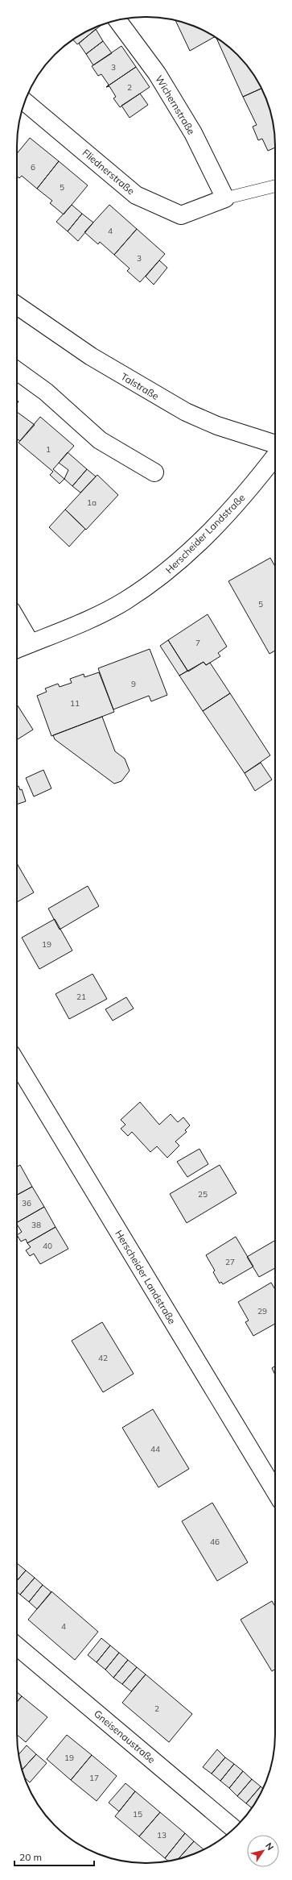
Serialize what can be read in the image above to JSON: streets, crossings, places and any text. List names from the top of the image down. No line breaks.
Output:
{"streets":{"main road":["Wichernstraße","Fliednerstraße","Talstraße","Herscheider Landstraße","Gneisenaustraße"]},"crossings":[["Wichernstraße","Fliednerstraße"]],"house_numbers":["3","2","6","5","4","3","1","1a","5","7","9","11","19","21","25","36","38","40","27","29","42","44","46","4","2","19","17","15","13"],"scale_bar":"20 m","north":"top right"}
